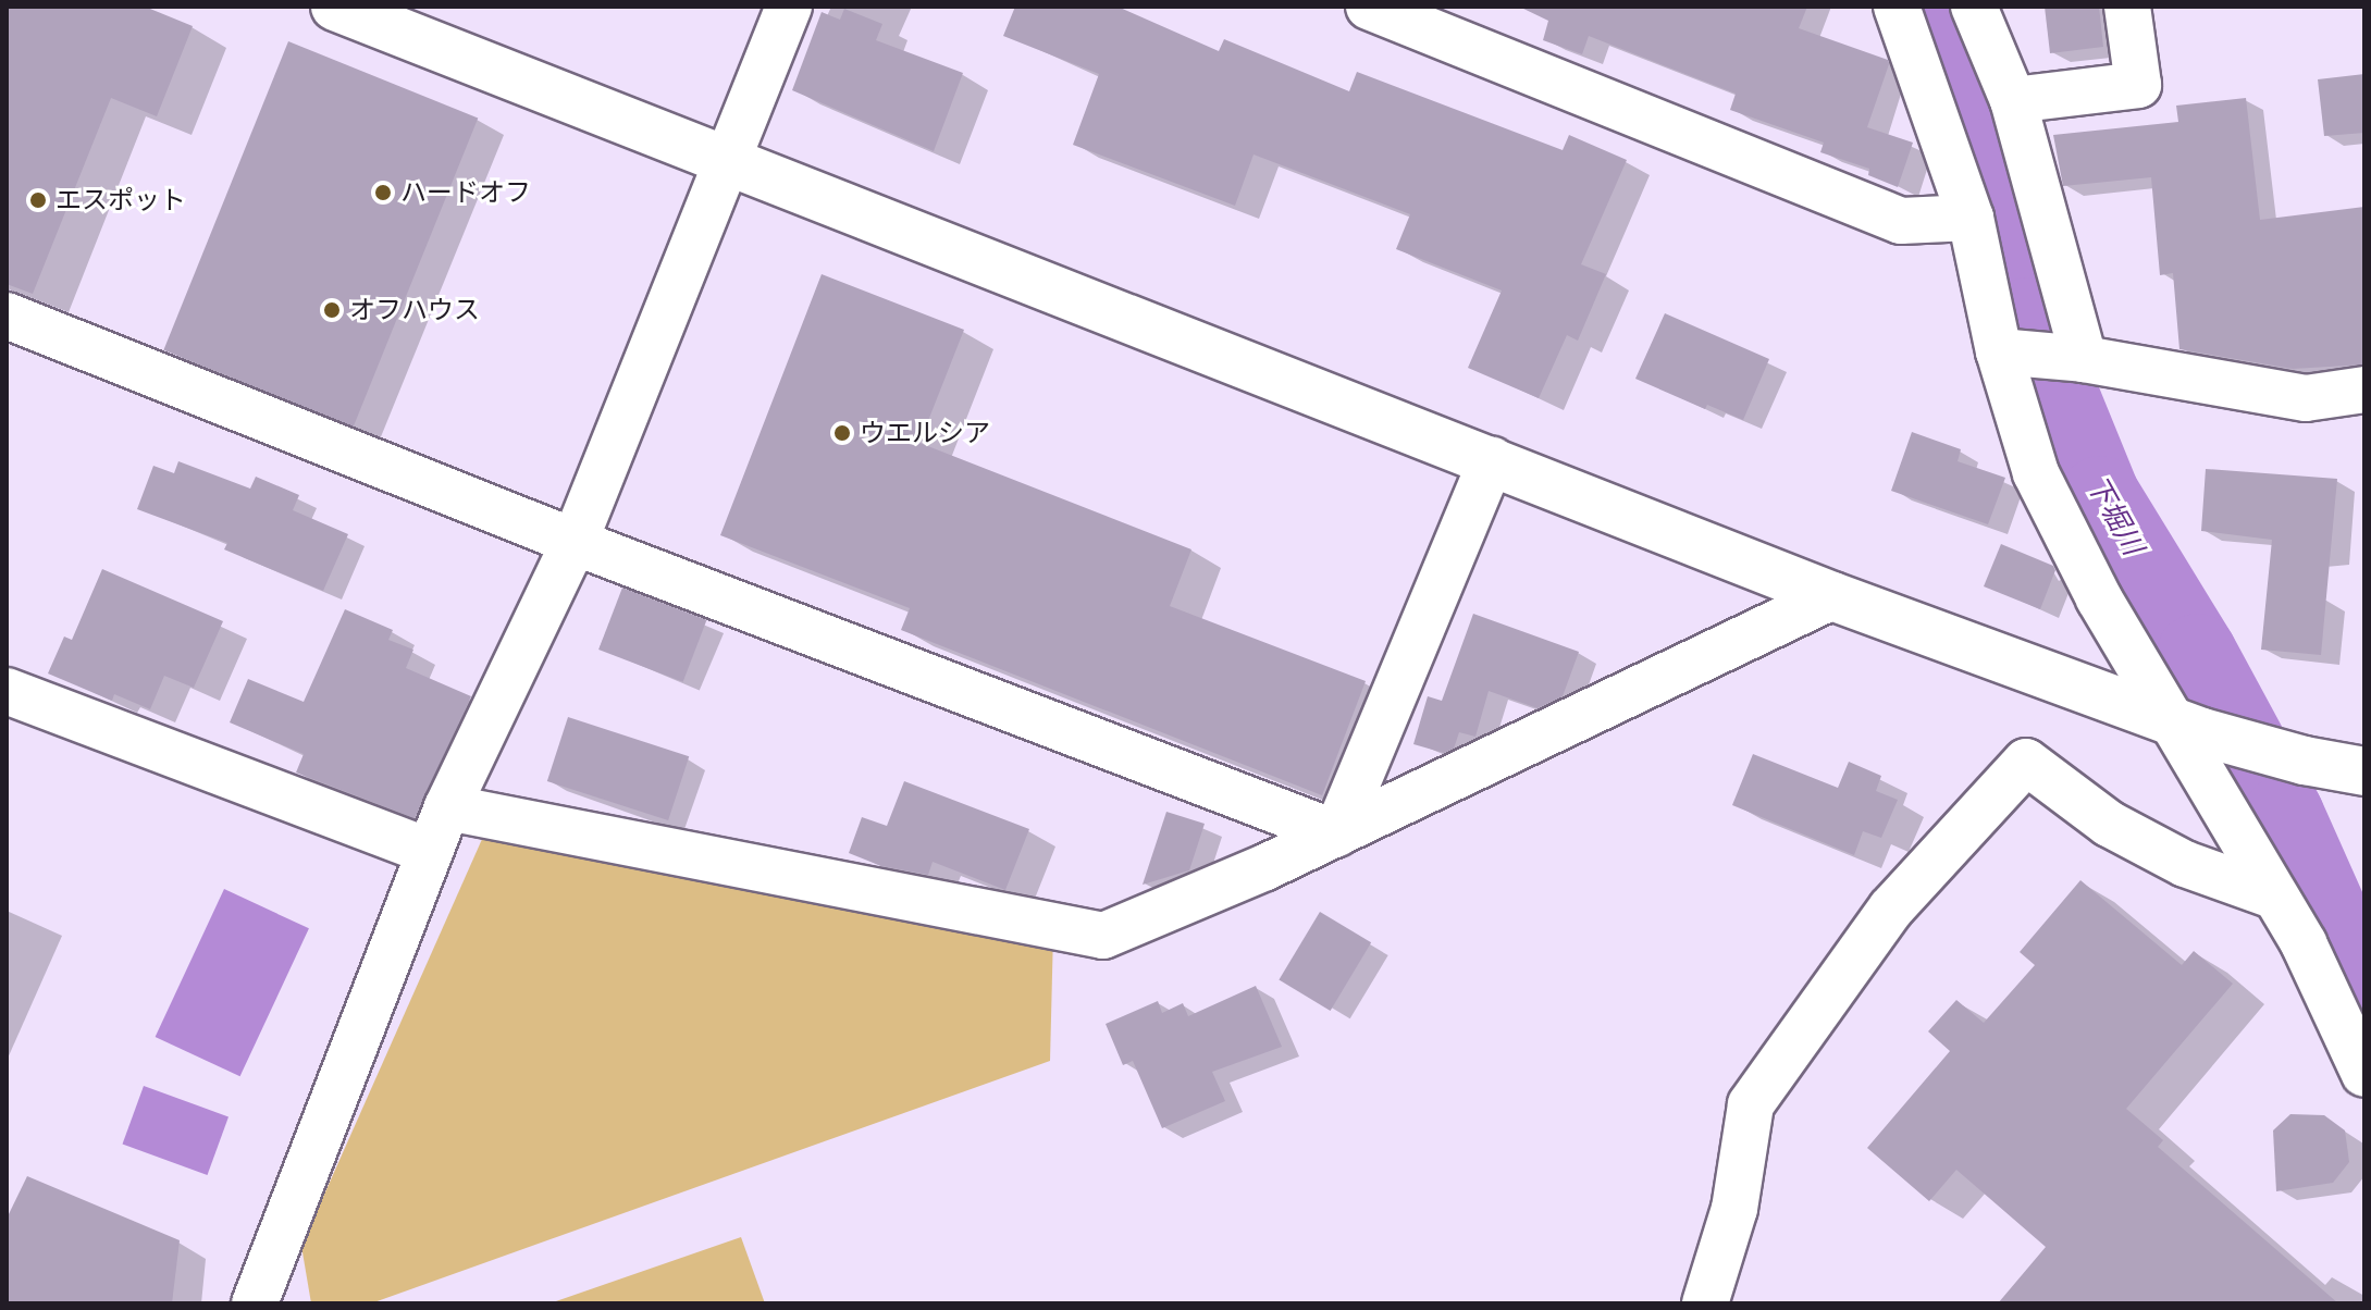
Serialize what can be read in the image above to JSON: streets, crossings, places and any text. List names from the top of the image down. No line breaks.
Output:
{"water":["下堀川"],"places":["ハードオフ","エスポット","オフハウス","ウエルシア"]}
